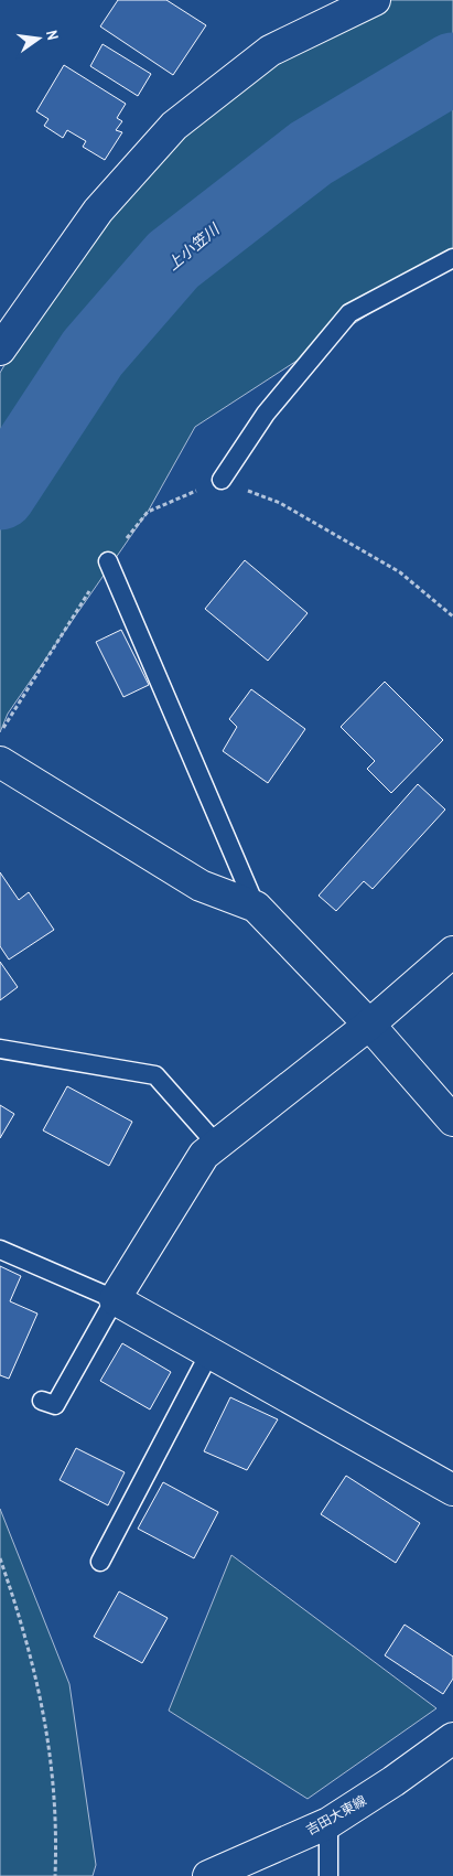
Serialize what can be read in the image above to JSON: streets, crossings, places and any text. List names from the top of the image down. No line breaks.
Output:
{"streets":{"street":["吉田大東線"]},"water":["上小笠川"],"north":"right"}
